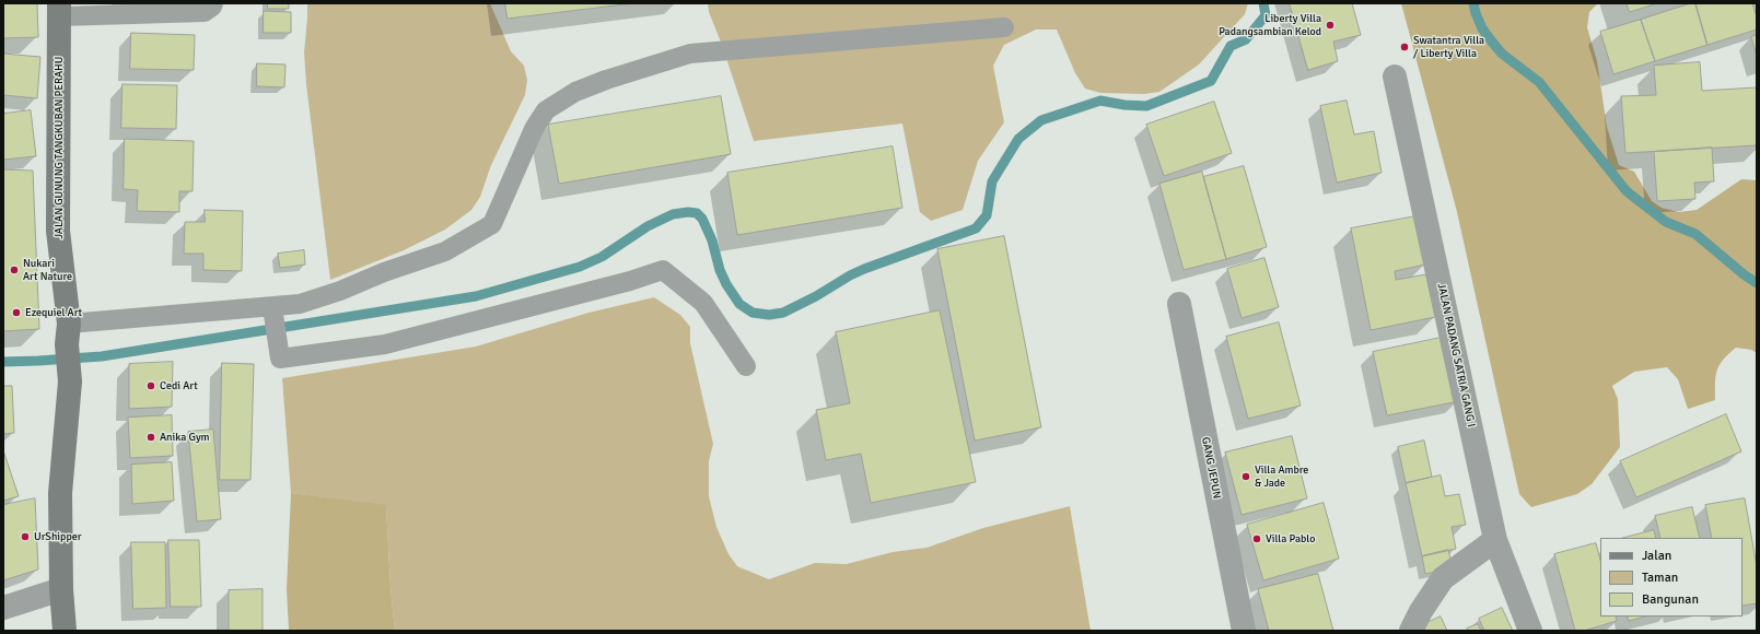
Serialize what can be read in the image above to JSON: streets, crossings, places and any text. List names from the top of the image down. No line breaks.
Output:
{"streets":{"street":["JALAN GUNUNG TANGKUBAN PERAHU","JALAN PADANG SATRIA GANG I","GANG JEPUN"]},"places":["Liberty Villa Padangsambian Kelod","Swatantra Villa / Liberty Villa","Nukari Art Nature","Ezequiel Art","Cedi Art","Anika Gym","Villa Ambre & Jade","UrShipper","Villa Pablo"],"legend":["Jalan","Taman","Bangunan"]}
